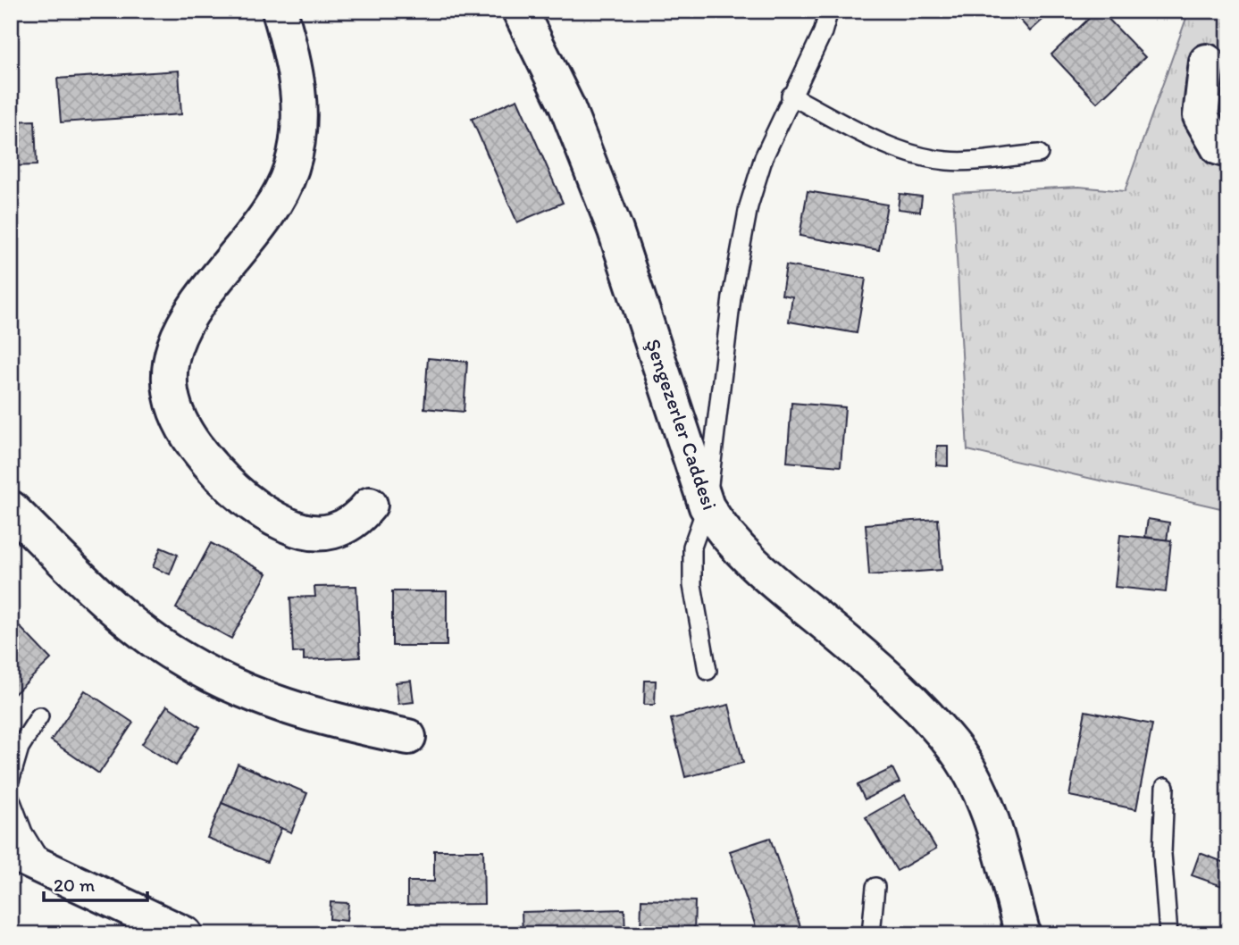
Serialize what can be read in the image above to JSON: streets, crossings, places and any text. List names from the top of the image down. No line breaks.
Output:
{"streets":{"street":["Şengezerler Caddesi"]},"scale_bar":"20 m"}
